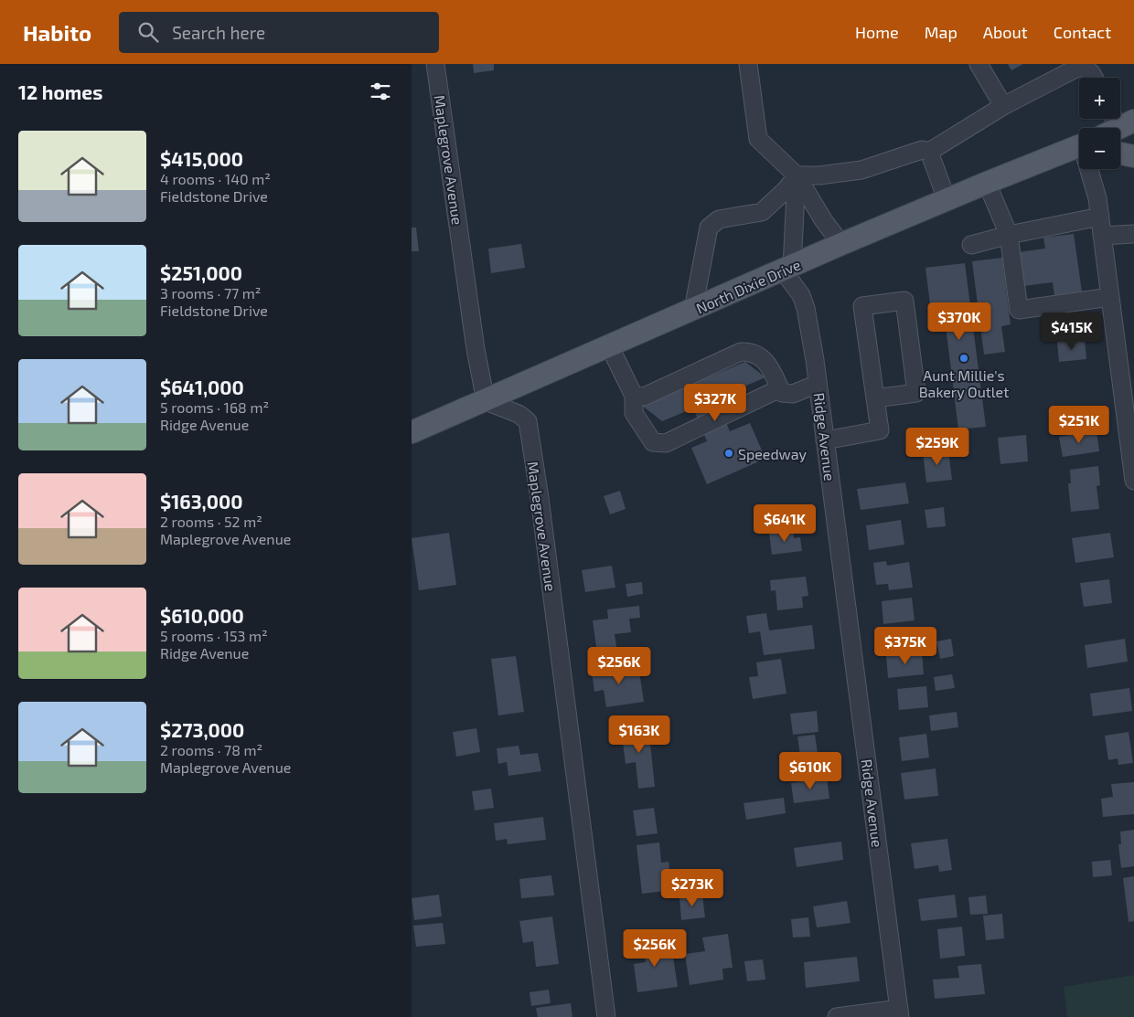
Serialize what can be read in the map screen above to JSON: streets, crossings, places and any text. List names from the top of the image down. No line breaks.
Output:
{"streets":{"main road":["North Dixie Drive"],"street":["Maplegrove Avenue","Ridge Avenue"]},"crossings":[["Maplegrove Avenue","North Dixie Drive"],["North Dixie Drive","Ridge Avenue"]],"places":["Aunt Millie's Bakery Outlet","Speedway"],"page":{"header":"Habito","search":"Search here","nav":["Home","Map","About","Contact"],"heading":"12 homes","map_buttons":["+","−"],"list":[{"name":"$415,000","note":"4 rooms · 140 m² · Fieldstone Drive"},{"name":"$251,000","note":"3 rooms · 77 m² · Fieldstone Drive"},{"name":"$641,000","note":"5 rooms · 168 m² · Ridge Avenue"},{"name":"$163,000","note":"2 rooms · 52 m² · Maplegrove Avenue"},{"name":"$610,000","note":"5 rooms · 153 m² · Ridge Avenue"},{"name":"$273,000","note":"2 rooms · 78 m² · Maplegrove Avenue"}],"price":["$370K","$415K","$327K","$251K","$259K","$641K","$375K","$256K","$163K","$610K","$273K","$256K"]}}
